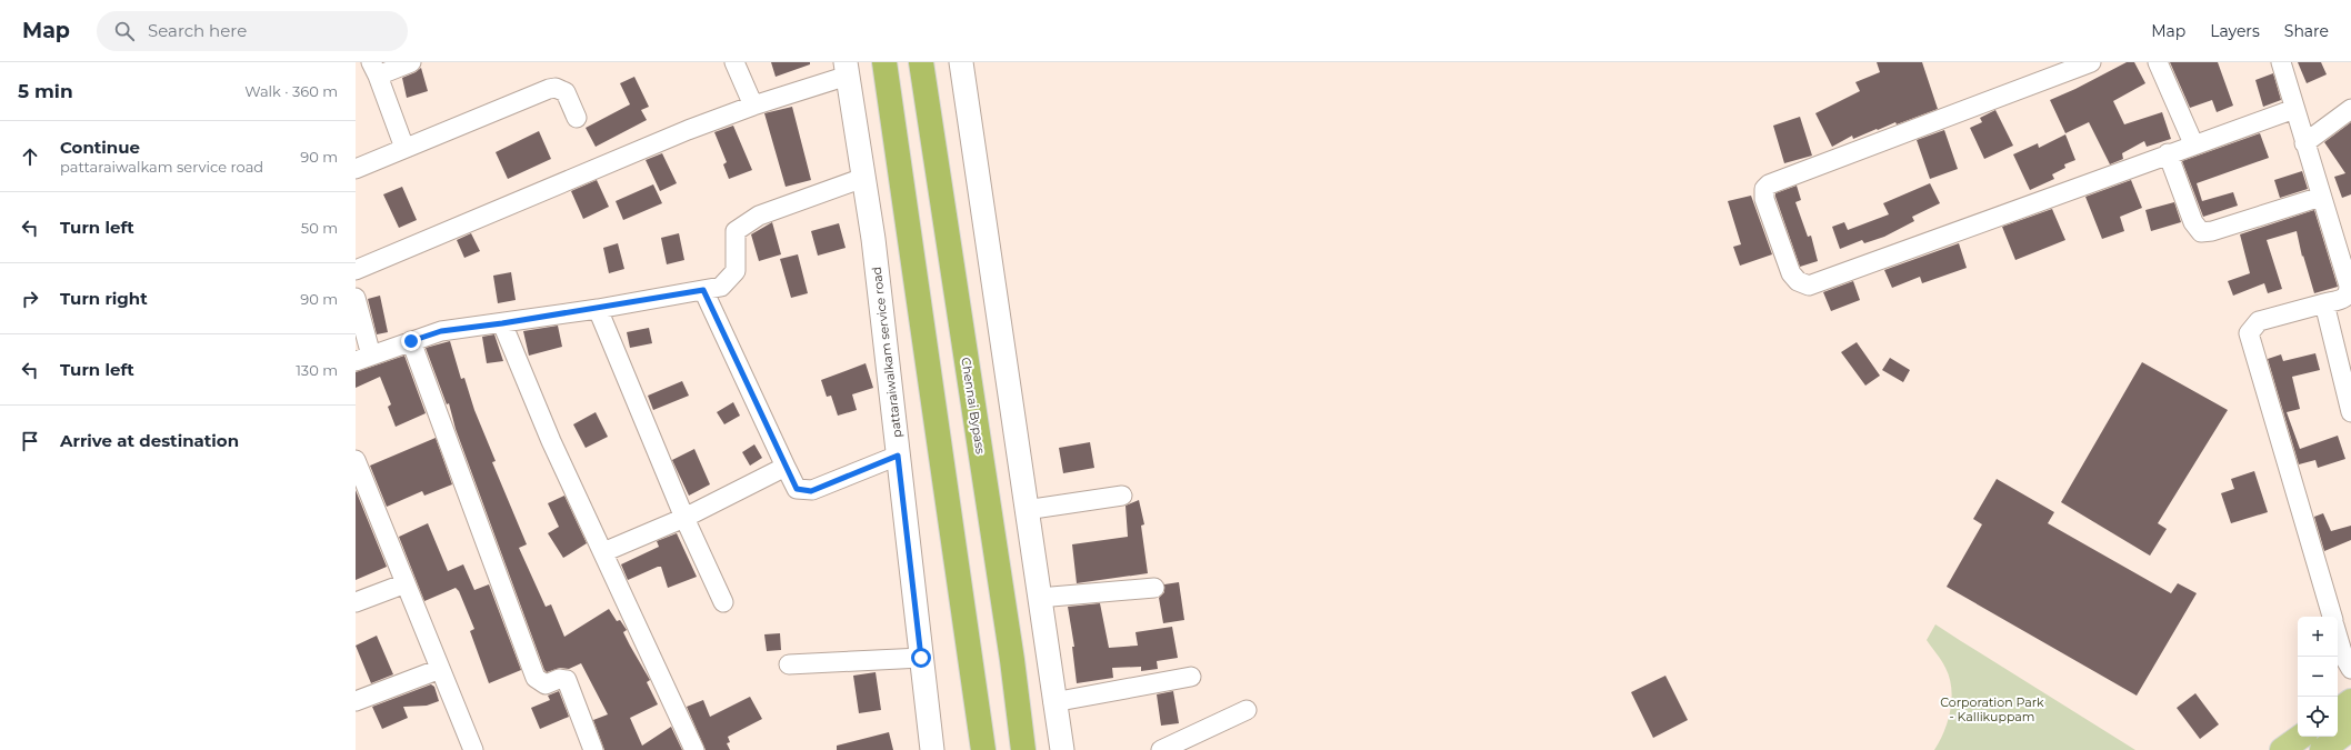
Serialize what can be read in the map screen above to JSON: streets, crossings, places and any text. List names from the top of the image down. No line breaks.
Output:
{"streets":{"highway":["Chennai Bypass"],"street":["pattaraiwalkam service road"]},"parks":["Corporation Park - Kallikuppam"],"page":{"header":"Map","search":"Search here","nav":["Map","Layers","Share"],"heading":["5 min","Walk · 360 m"],"list":[["Continue","pattaraiwalkam service road","90 m"],["Turn left","50 m"],["Turn right","90 m"],["Turn left","130 m"],"Arrive at destination"],"map_buttons":["+","−"]}}
